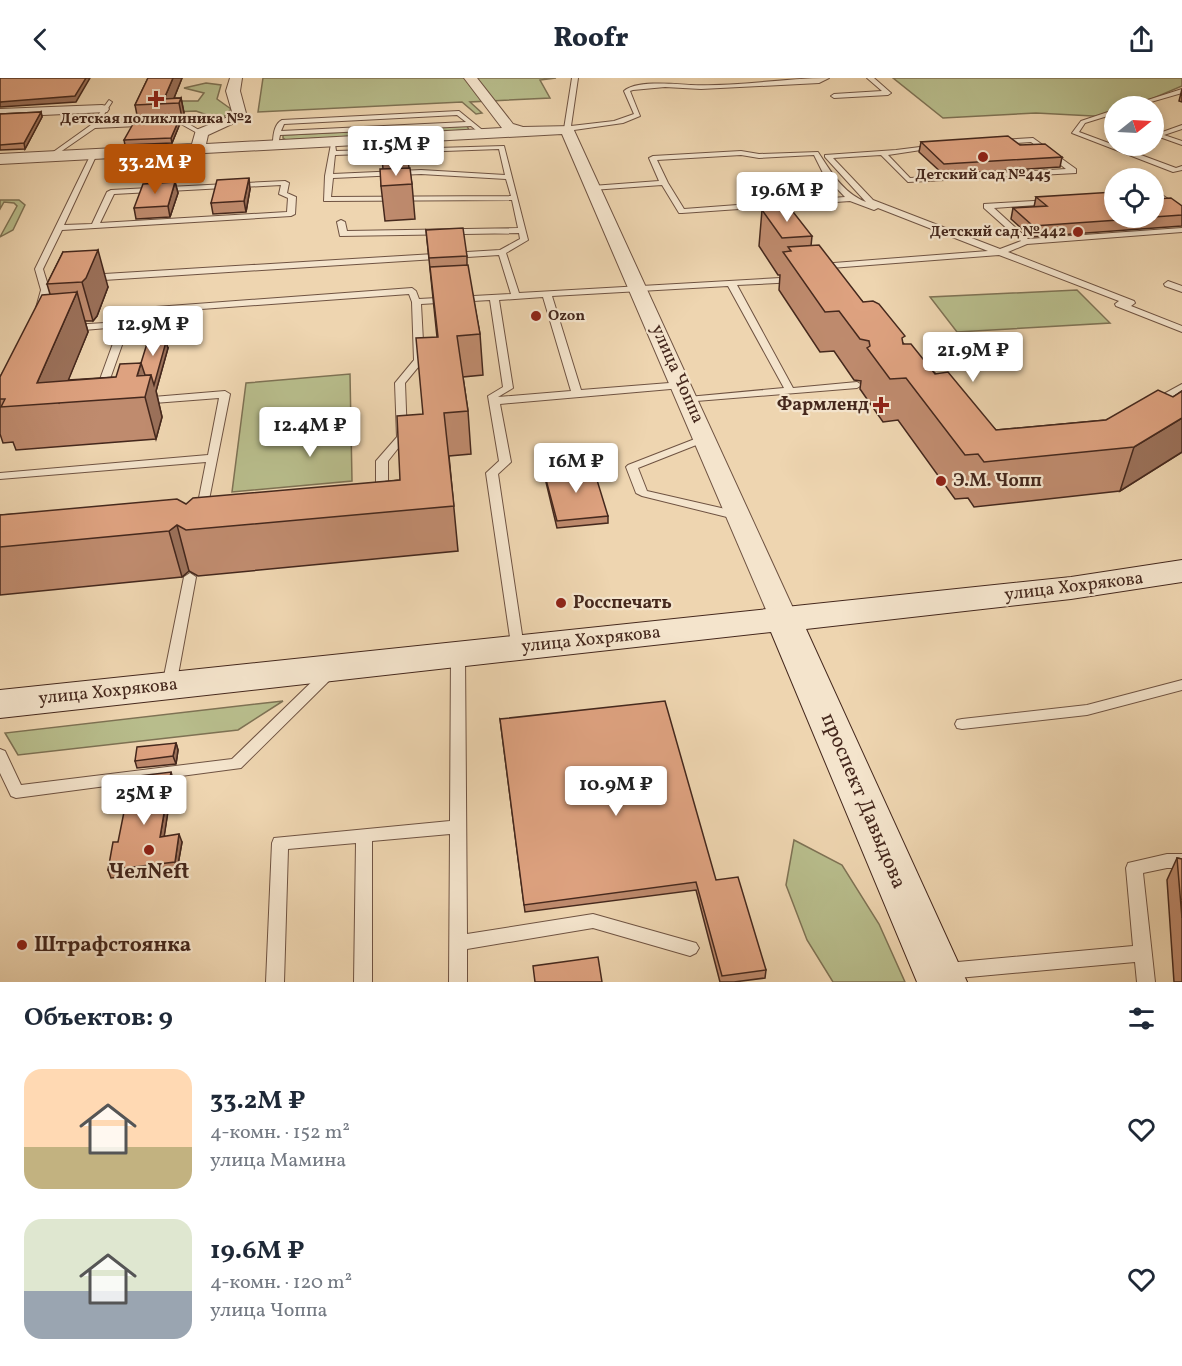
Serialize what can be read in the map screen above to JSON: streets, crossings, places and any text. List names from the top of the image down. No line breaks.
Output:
{"streets":{"main road":["улица Хохрякова","проспект Давыдова"],"street":["улица Чоппа"]},"crossings":[["улица Чоппа","улица Хохрякова"],["улица Чоппа","проспект Давыдова"],["улица Хохрякова","проспект Давыдова"]],"places":{"health":["Детская поликлиника №2","Фармленд"],"other":["Детский сад №445","Детский сад №442","Ozon","Э.М. Чопп","Росспечать","ЧелNeft","Штрафстоянка"]},"north":"right","page":{"header":"Roofr","price":["11.5M ₽","33.2M ₽","19.6M ₽","12.9M ₽","21.9M ₽","12.4M ₽","16M ₽","10.9M ₽","25M ₽"],"heading":"Объектов: 9","list":[{"name":"33.2M ₽","note":"4-комн. · 152 m² · улица Мамина"},{"name":"19.6M ₽","note":"4-комн. · 120 m² · улица Чоппа"}]}}
